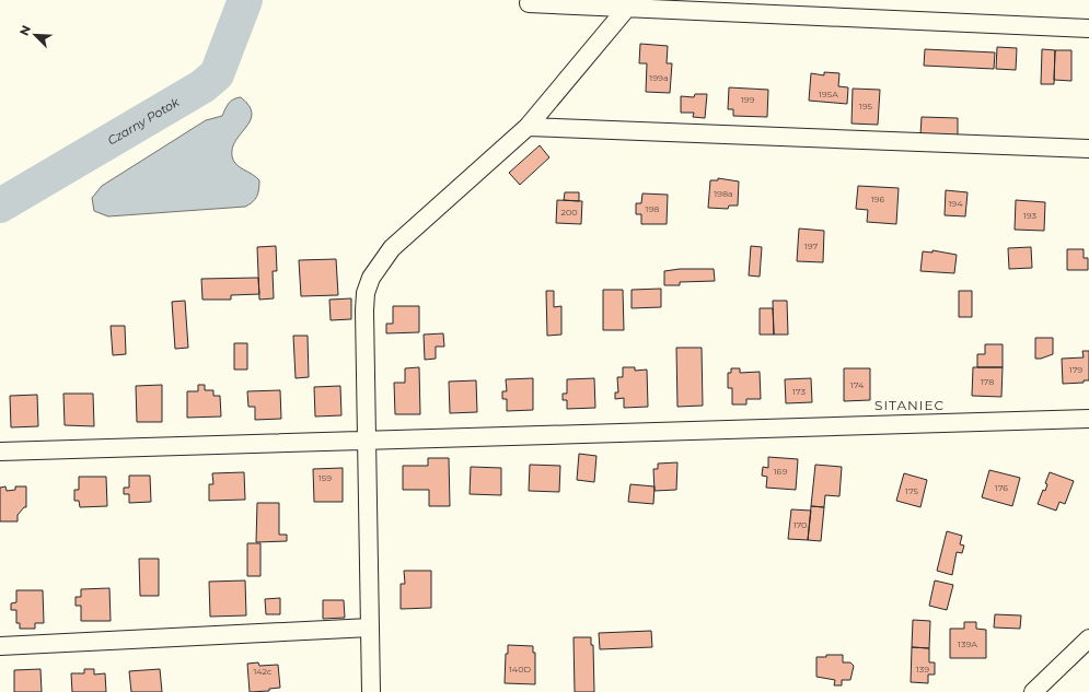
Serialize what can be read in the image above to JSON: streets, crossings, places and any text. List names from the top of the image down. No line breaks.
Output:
{"districts":["SITANIEC"],"water":["Czarny Potok"],"house_numbers":["199a","195A","199","195","198a","196","194","198","200","193","197","179","178","174","173","169","159","176","175","170","139A","140D","139","142c"],"north":"top left"}
